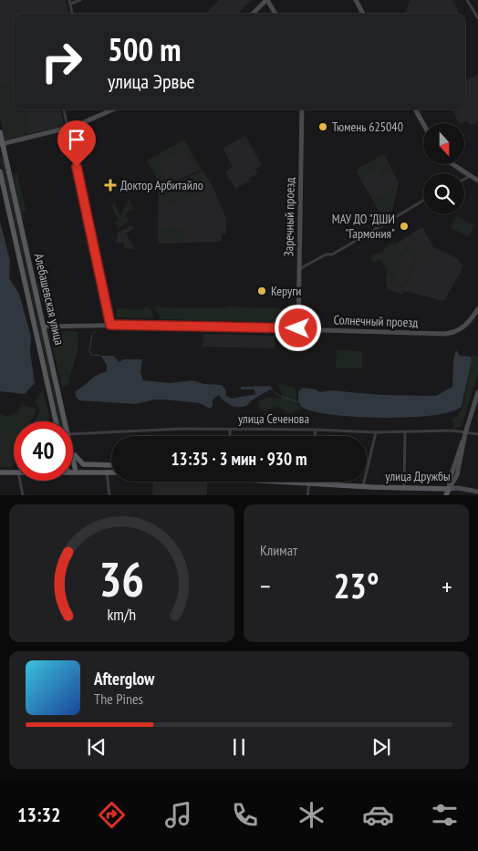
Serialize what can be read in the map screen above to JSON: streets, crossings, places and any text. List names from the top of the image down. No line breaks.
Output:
{"streets":{"main road":["Алебашевская улица","улица Дружбы"],"street":["Заречный проезд","Солнечный проезд","улица Сеченова"]},"crossings":[["Заречный проезд","Солнечный проезд"],["Алебашевская улица","Солнечный проезд"]],"places":{"other":["Тюмень 625040","МАУ ДО \"ДШИ \"Гармония\"","Керуги"],"health":["Доктор Арбитайло"]},"north":"bottom","page":{"turn":["500 m","улица Эрвье"],"limit":"40","trip":"13:35 · 3 мин · 930 m","tile":"Климат","heat":["−","23°","+"],"song":["Afterglow","The Pines"],"tabs":"13:32","gauge":["36","km/h"]}}
